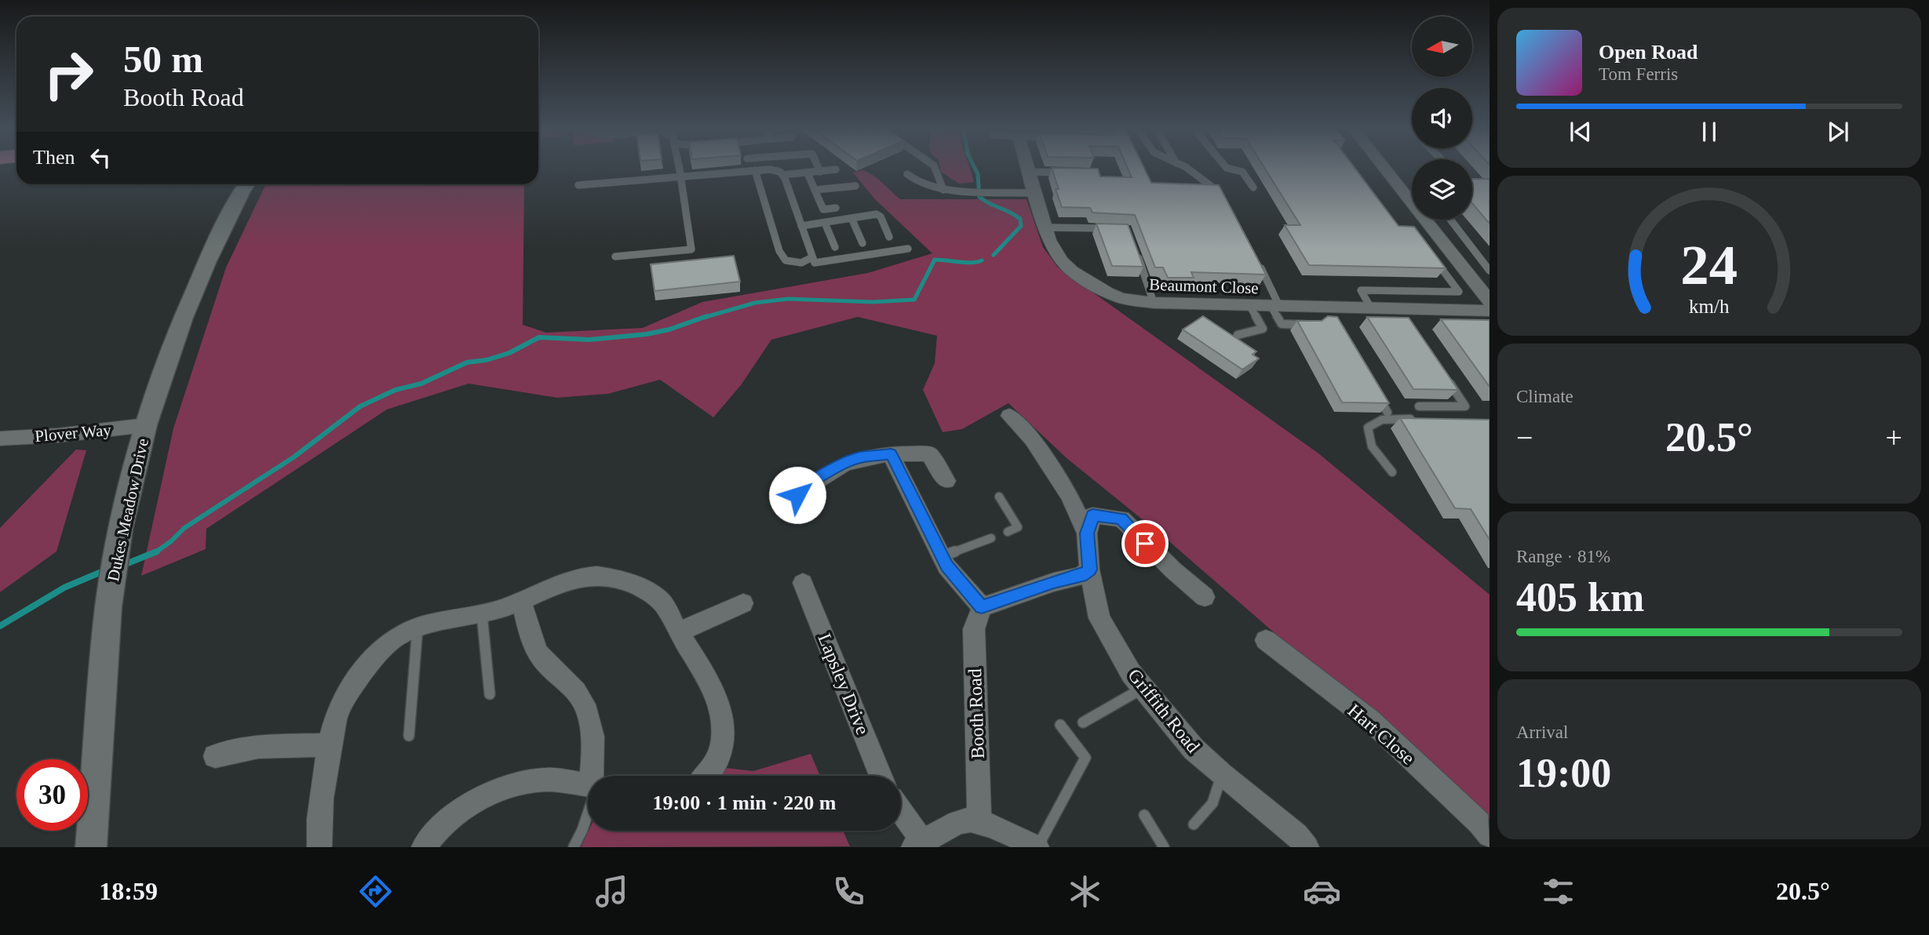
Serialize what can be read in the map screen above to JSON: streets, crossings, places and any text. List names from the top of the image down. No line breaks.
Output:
{"streets":{"street":["Beaumont Close","Plover Way","Dukes Meadow Drive","Lapsley Drive","Griffith Road","Booth Road","Hart Close"]},"crossings":[["Plover Way","Dukes Meadow Drive"]],"north":"left","page":{"turn":["50 m","Booth Road"],"song":["Open Road","Tom Ferris"],"then":"Then","tile":["Climate",["Range · 81%","405 km"],["Arrival","19:00"]],"heat":["−","20.5°","+"],"limit":"30","trip":"19:00 · 1 min · 220 m","tabs":["18:59","20.5°"],"gauge":["24","km/h"]}}
